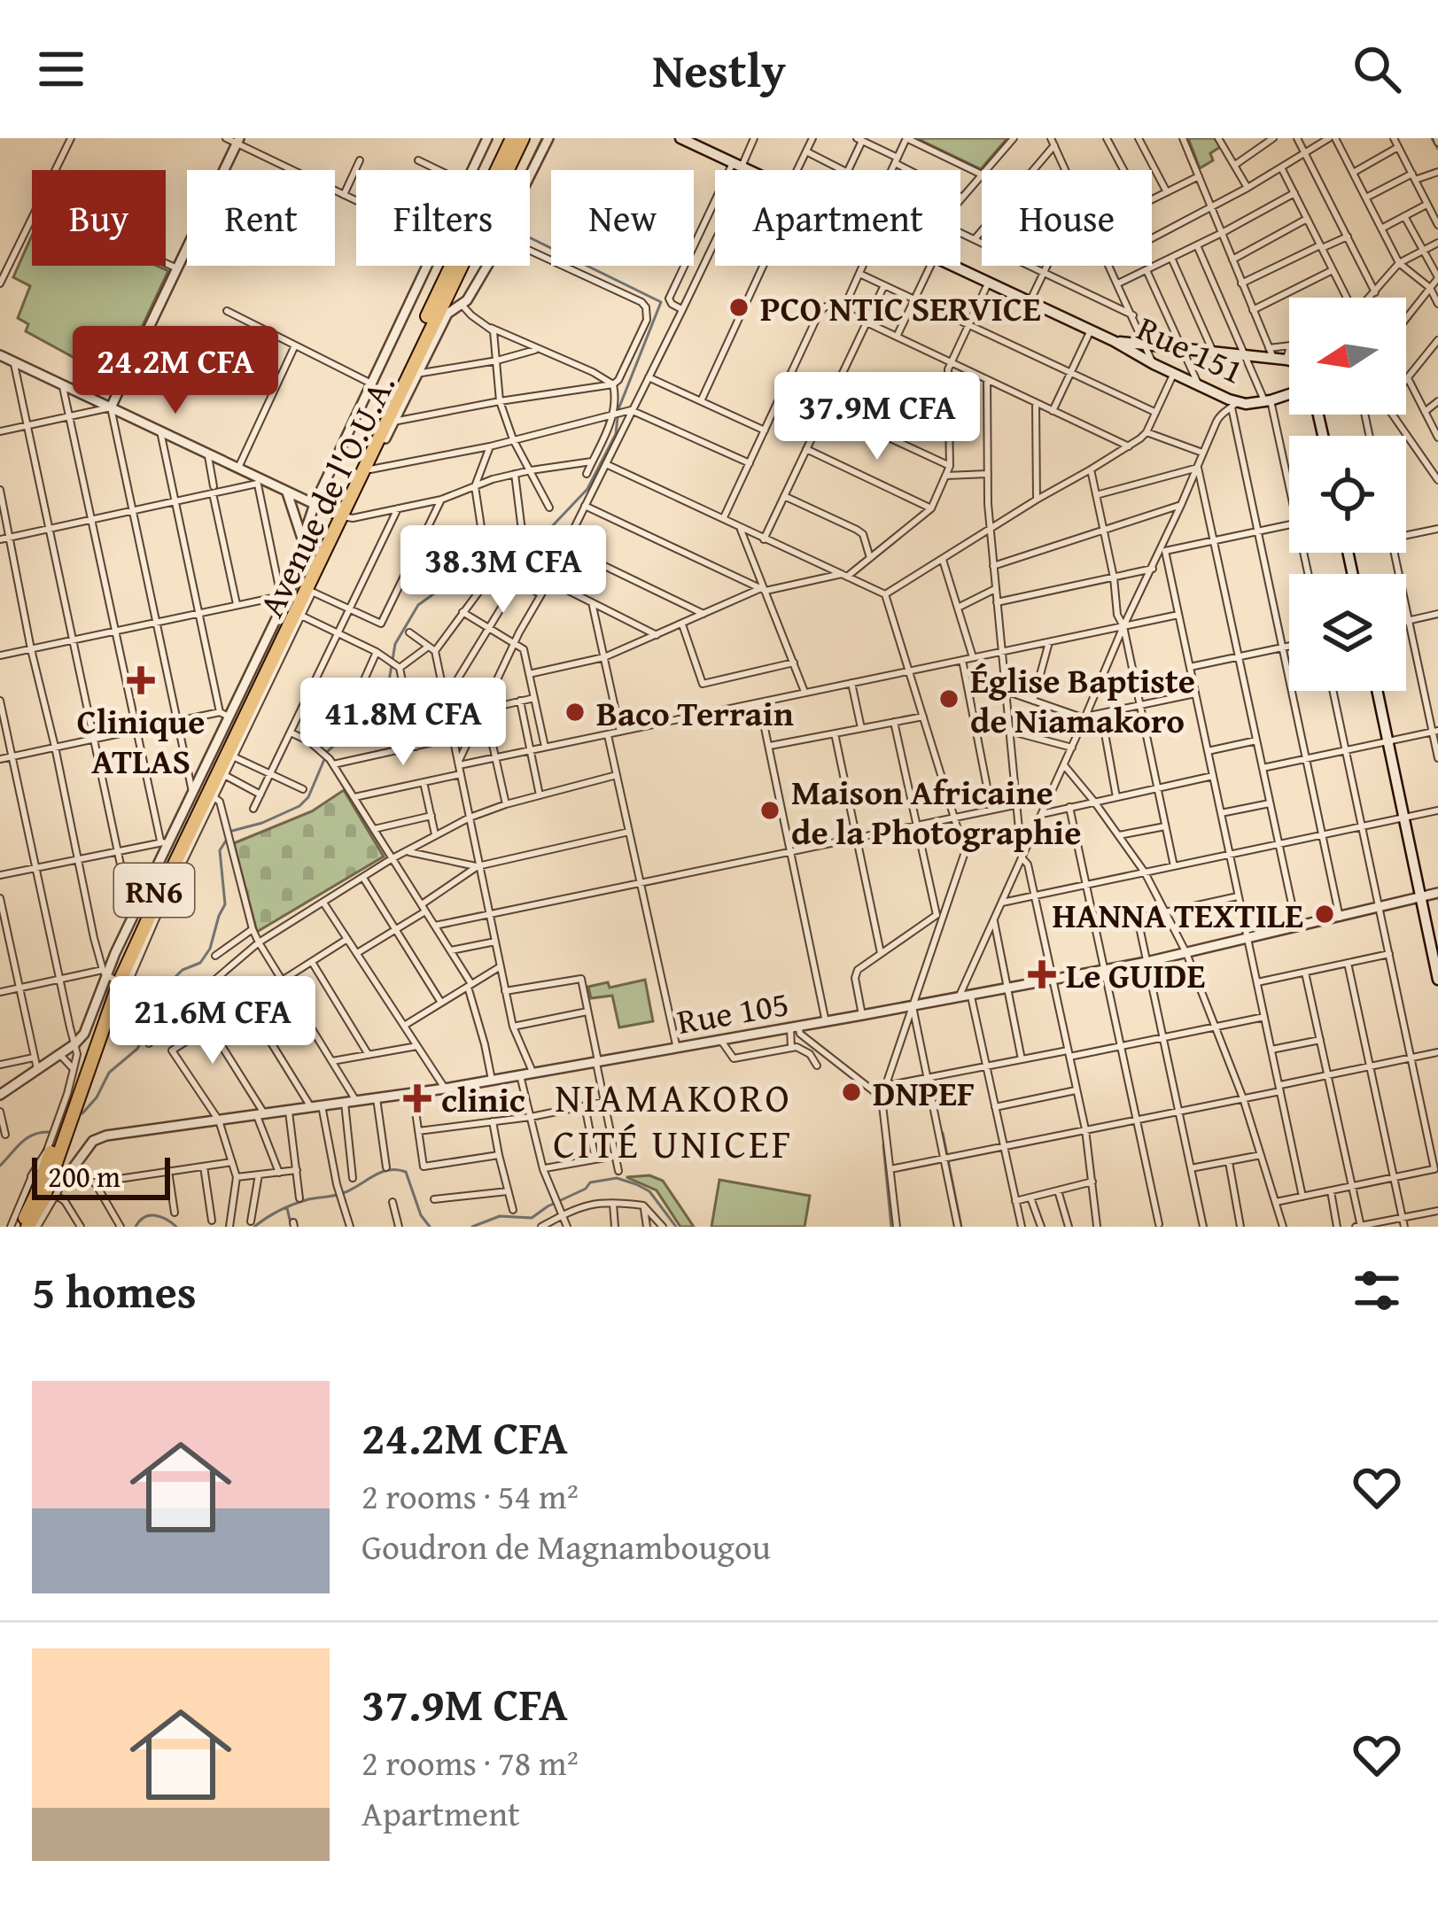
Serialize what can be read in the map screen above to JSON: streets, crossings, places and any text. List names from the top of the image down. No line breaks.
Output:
{"streets":{"highway":["Avenue de l'O.U.A.","RN6"],"main road":["Rue 151"],"street":["Rue 105"]},"districts":["NIAMAKORO CITÉ UNICEF"],"places":{"other":["PCO NTIC SERVICE","Église Baptiste de Niamakoro","Baco Terrain","Maison Africaine de la Photographie","HANNA TEXTILE","DNPEF"],"health":["Clinique ATLAS","Le GUIDE","clinic"]},"scale_bar":"200 m","north":"left","page":{"header":"Nestly","chip":["Buy","Rent","Filters","New","Apartment","House"],"price":["24.2M CFA","37.9M CFA","38.3M CFA","41.8M CFA","21.6M CFA"],"scale":"200 m","heading":"5 homes","list":[{"name":"24.2M CFA","note":"2 rooms · 54 m² · Goudron de Magnambougou"},{"name":"37.9M CFA","note":"2 rooms · 78 m² · Apartment"}]}}
